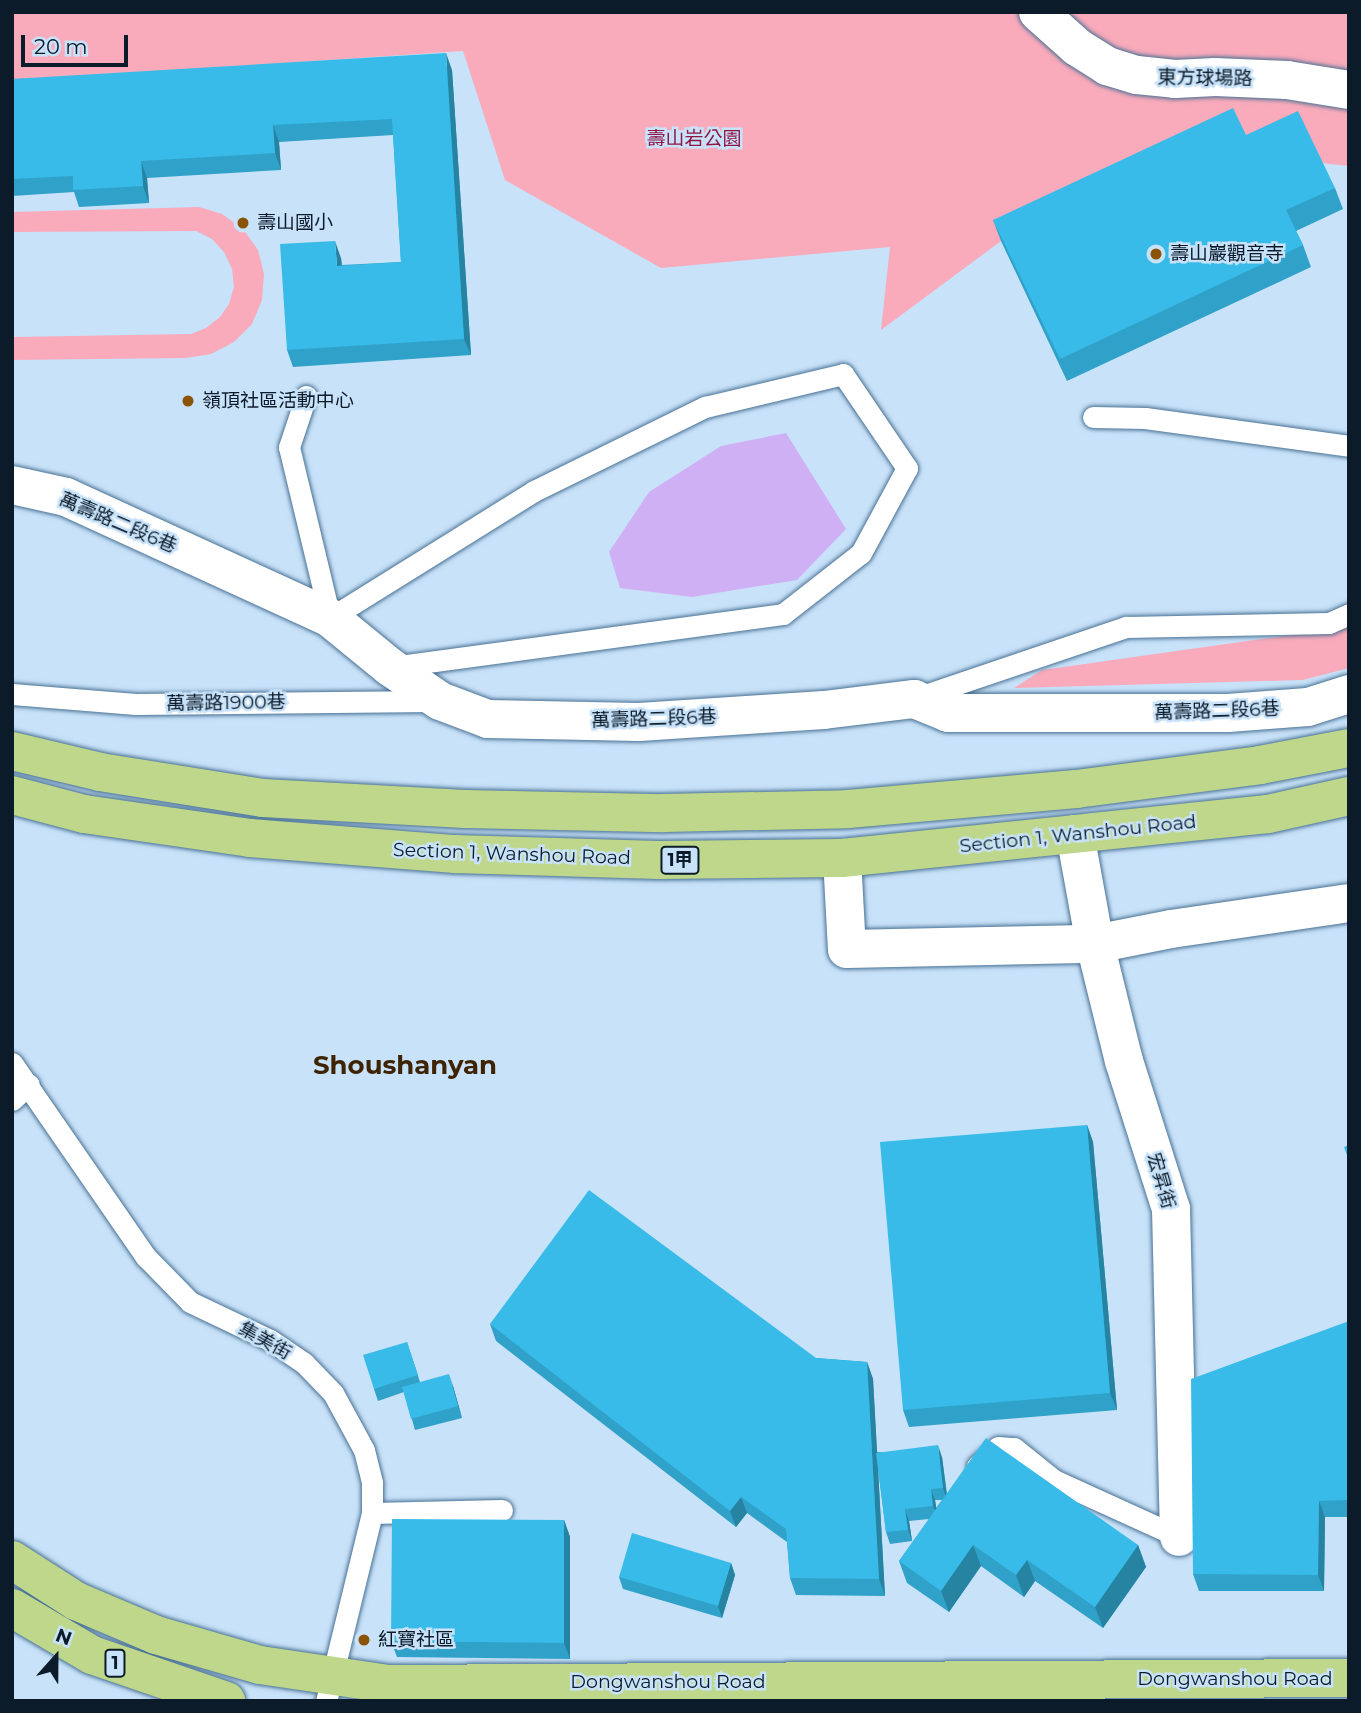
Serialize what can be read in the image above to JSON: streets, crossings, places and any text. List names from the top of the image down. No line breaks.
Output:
{"streets":{"main road":["Section 1, Wanshou Road","1甲","1","Dongwanshou Road"],"street":["東方球場路","萬壽路二段6巷","宏昇街"],"lane":["萬壽路1900巷","集美街"]},"crossings":[["萬壽路二段6巷","萬壽路1900巷"],["Section 1, Wanshou Road","宏昇街"],["集美街","Dongwanshou Road"]],"districts":["Shoushanyan"],"parks":["壽山岩公園"],"places":["壽山國小","壽山巖觀音寺","嶺頂社區活動中心","紅寶社區"],"scale_bar":"20 m","north":"top"}
